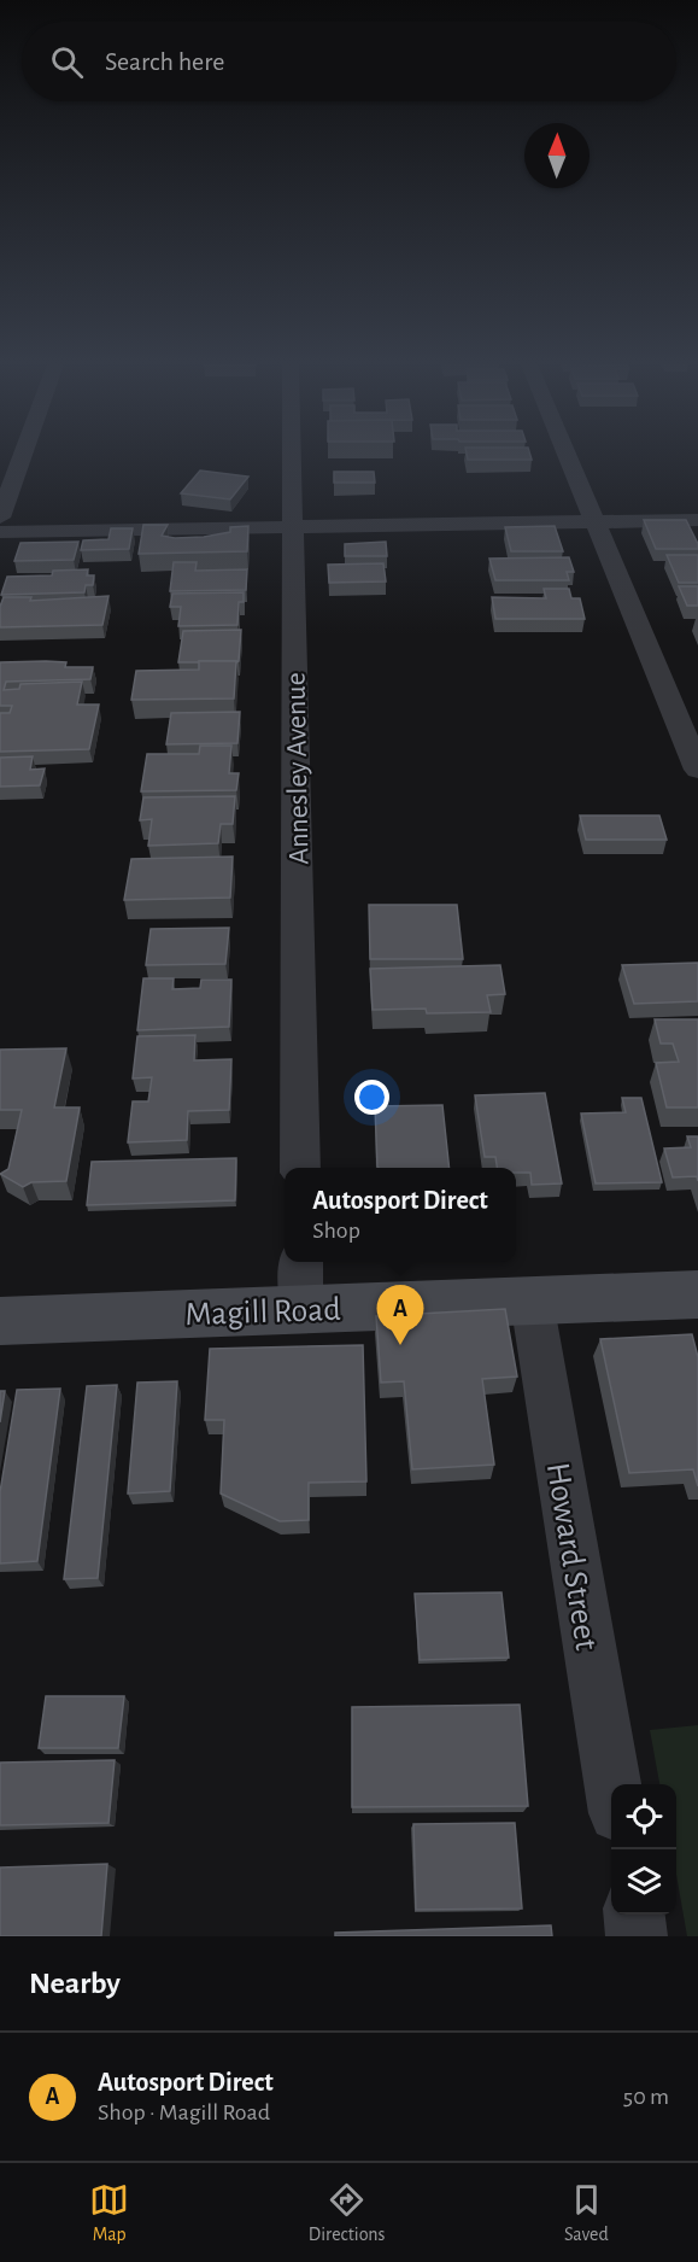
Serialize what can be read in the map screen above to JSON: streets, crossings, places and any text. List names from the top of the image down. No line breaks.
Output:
{"streets":{"main road":["Magill Road"],"street":["Annesley Avenue","Howard Street"]},"crossings":[["Magill Road","Howard Street"]],"north":"top","page":{"search":"Search here","popup":["Autosport Direct","Shop"],"pins":"A","heading":"Nearby","list":[{"mark":"A","name":"Autosport Direct","note":"Shop · Magill Road","value":"50 m"}],"nav":["Map","Directions","Saved"]}}
